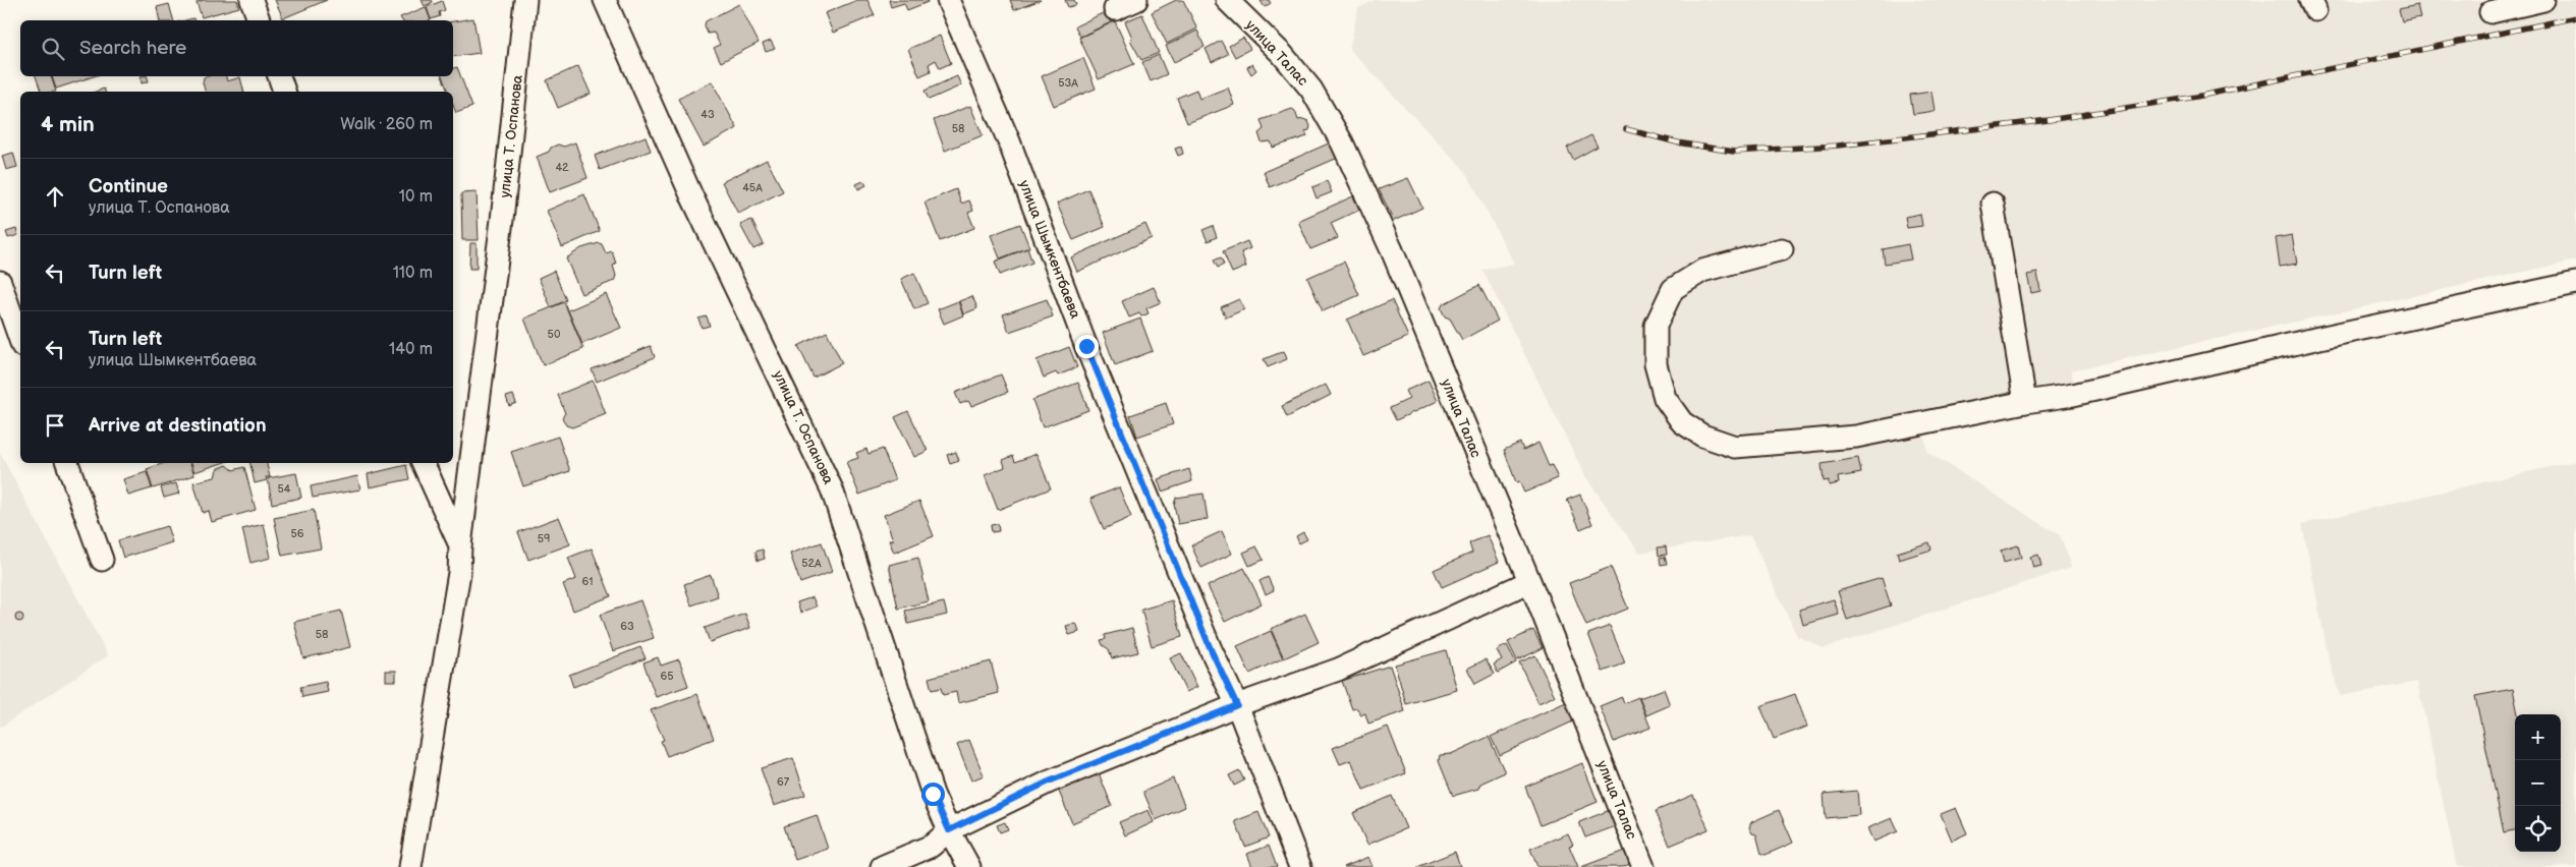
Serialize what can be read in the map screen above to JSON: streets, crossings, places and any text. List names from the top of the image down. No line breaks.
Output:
{"streets":{"street":["улица Талас","улица Т. Оспанова","улица Шымкентбаева"]},"house_numbers":["53А","43","58","42","45А","50","54","56","59","52А","61","63","58","65","67"],"page":{"search":"Search here","heading":["4 min","Walk · 260 m"],"list":[["Continue","улица Т. Оспанова","10 m"],["Turn left","110 m"],["Turn left","улица Шымкентбаева","140 m"],"Arrive at destination"],"map_buttons":["+","−"]}}
